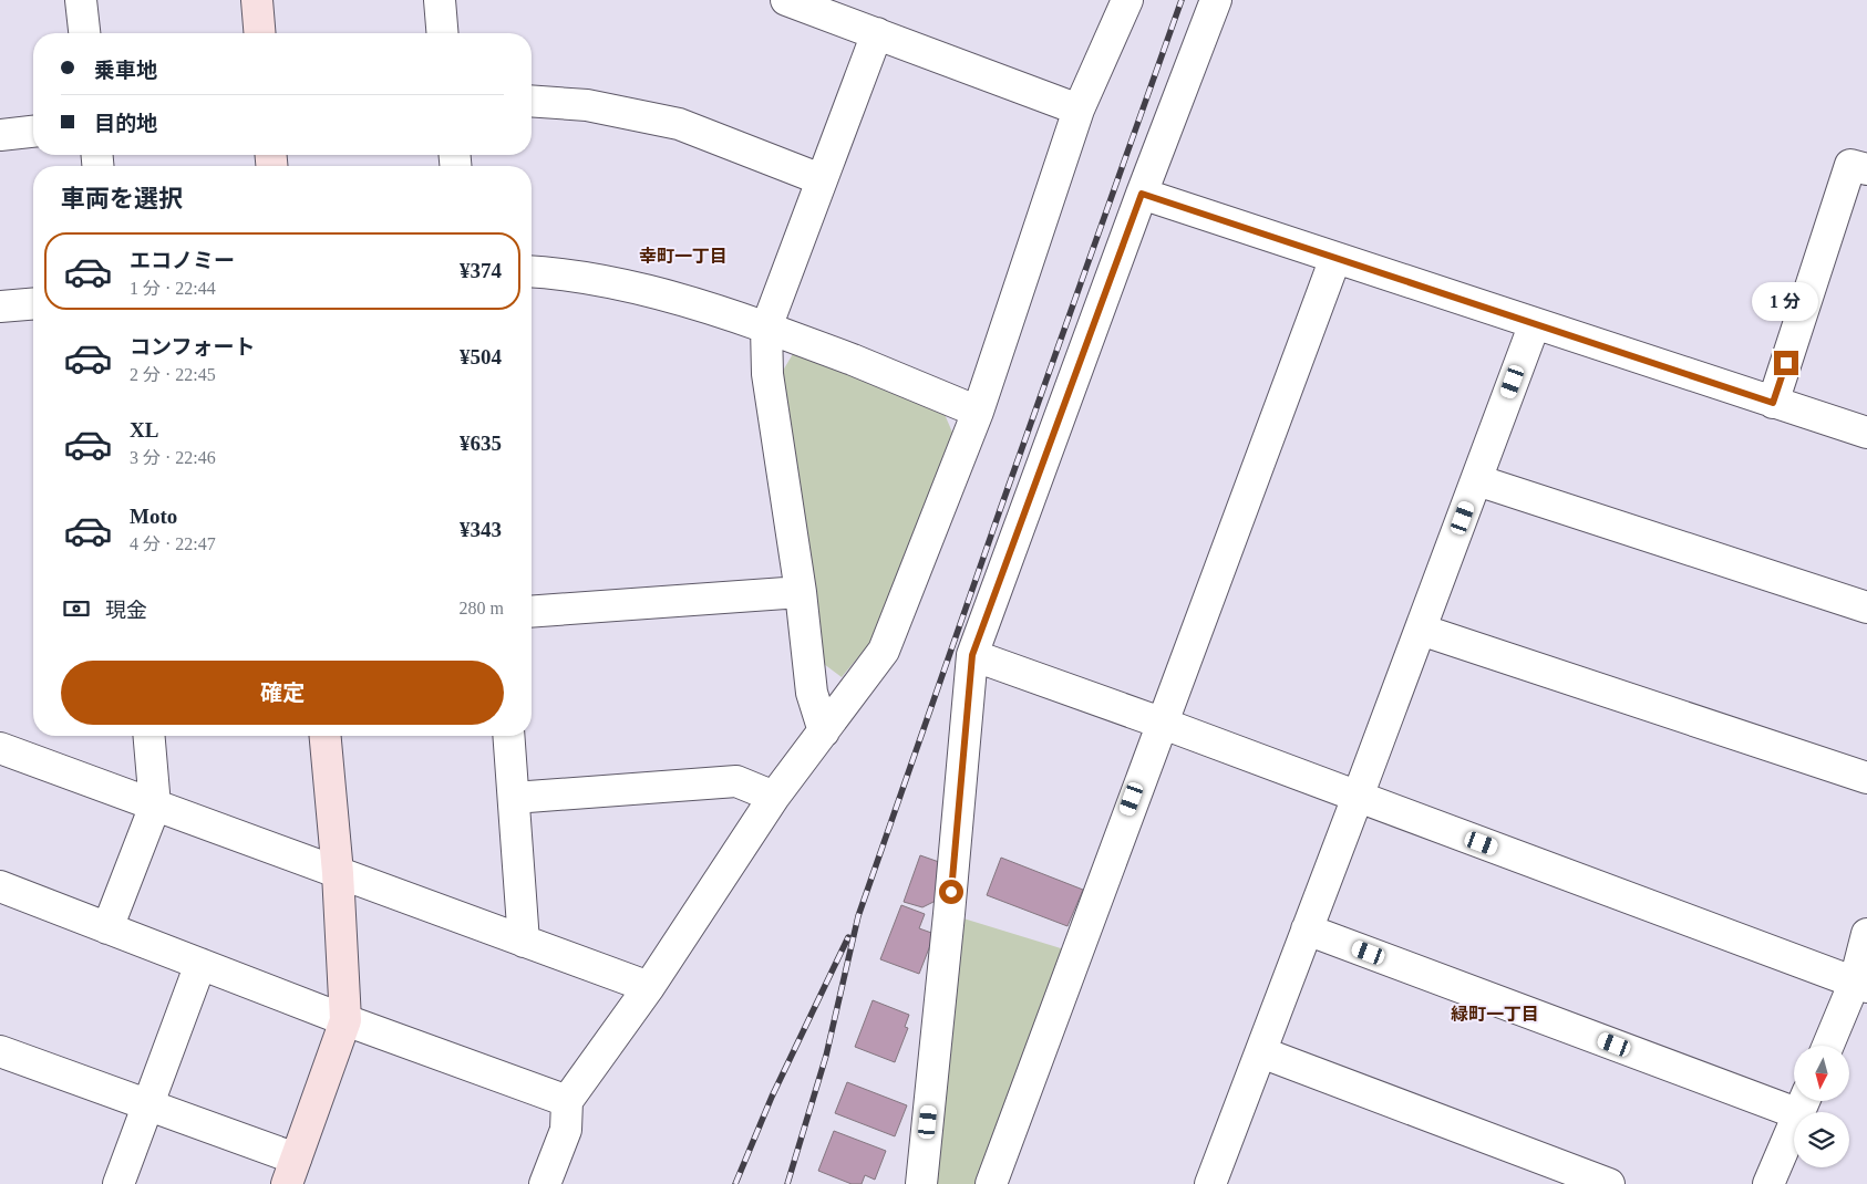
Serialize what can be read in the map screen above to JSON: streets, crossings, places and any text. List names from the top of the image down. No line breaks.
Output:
{"districts":["幸町一丁目","緑町一丁目"],"north":"bottom","page":{"banner":["乗車地","目的地"],"heading":"車両を選択","list":[{"name":"エコノミー","note":"1 分 · 22:44","value":"¥374"},{"name":"コンフォート","note":"2 分 · 22:45","value":"¥504"},{"name":"XL","note":"3 分 · 22:46","value":"¥635"},{"name":"Moto","note":"4 分 · 22:47","value":"¥343"}],"bubble":"1 分","pay":["現金","280 m"],"buttons":"確定"}}
